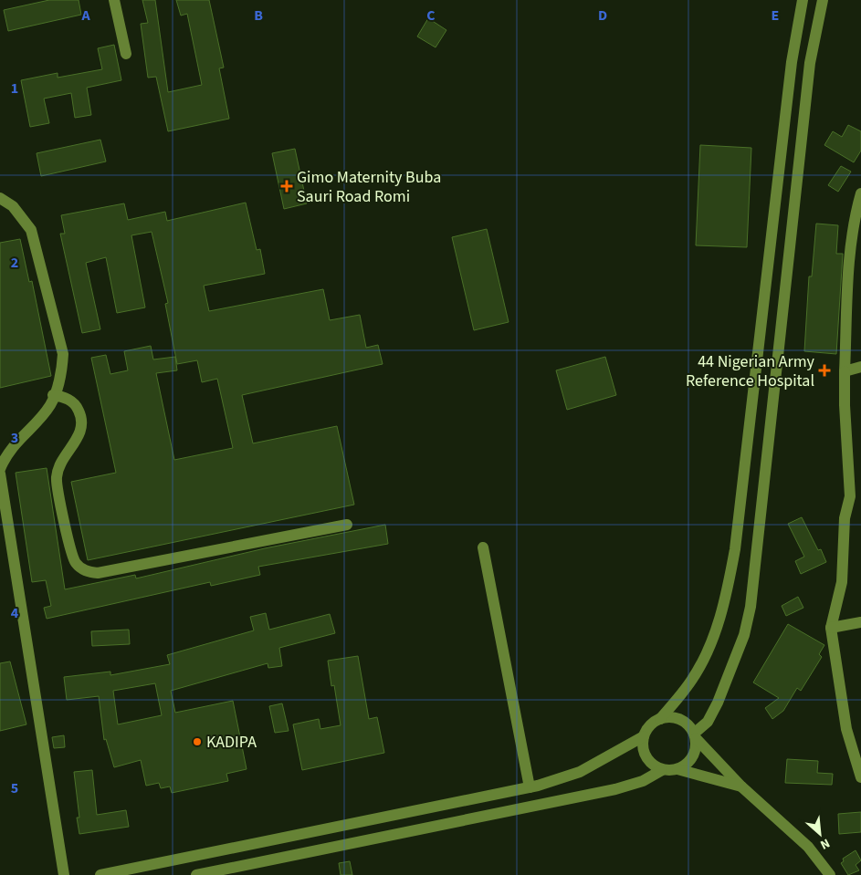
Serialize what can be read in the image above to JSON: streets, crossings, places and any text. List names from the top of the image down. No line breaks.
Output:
{"places":{"health":["Gimo Maternity Buba Sauri Road Romi","44 Nigerian Army Reference Hospital"],"other":["KADIPA"]},"north":"bottom right","grid":{"columns":["A","B","C","D","E"],"rows":["1","2","3","4","5"]}}
